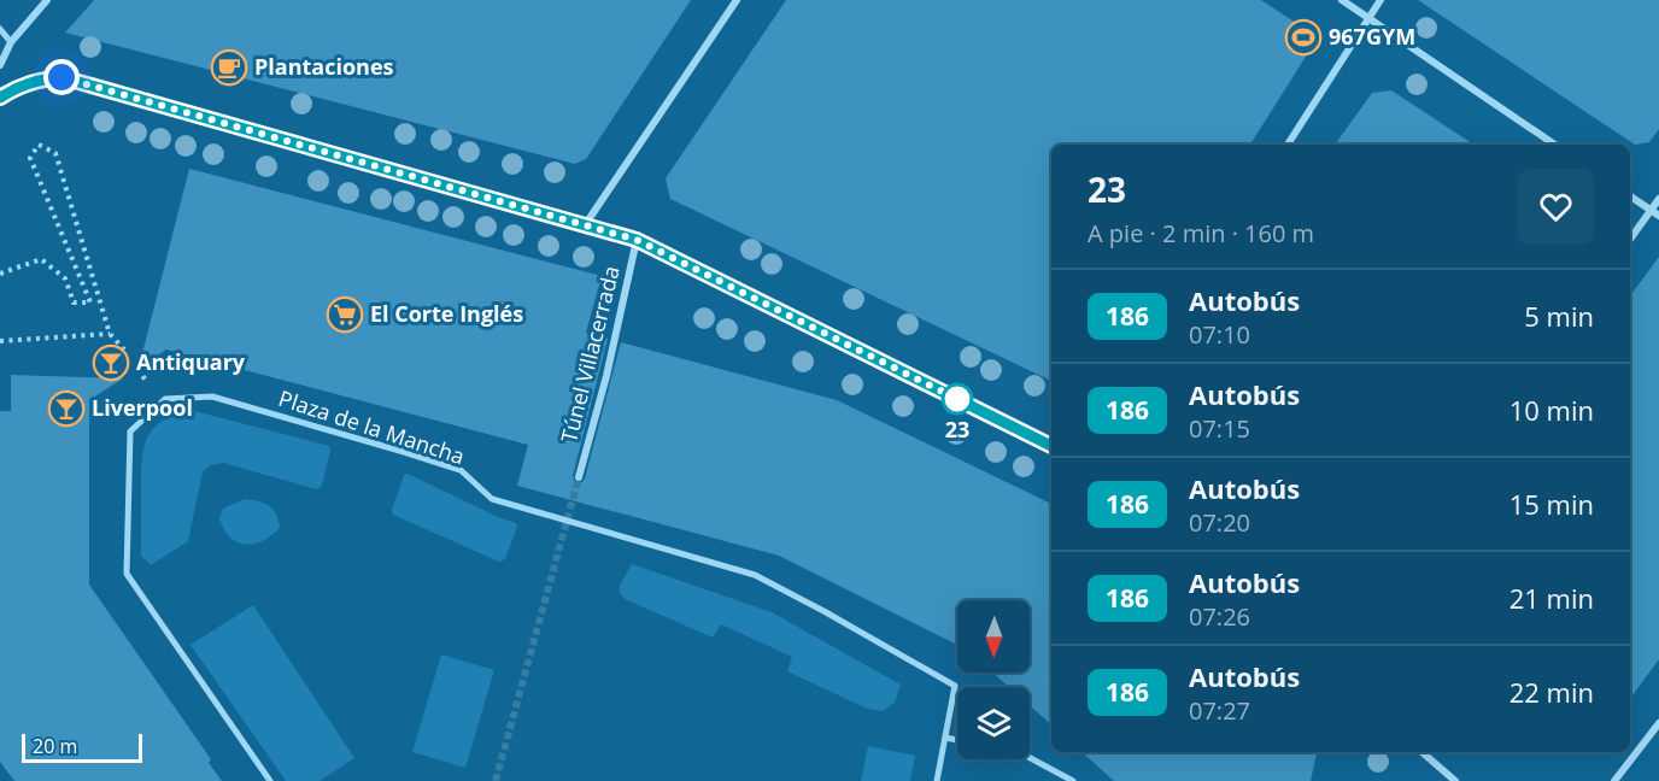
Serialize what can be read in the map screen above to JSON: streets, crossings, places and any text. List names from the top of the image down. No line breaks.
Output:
{"streets":{"street":["Túnel Villacerrada","Plaza de la Mancha"]},"places":{"sports":["967GYM"],"cafe":["Plantaciones"],"supermarket":["El Corte Inglés"],"bar":["Antiquary","Liverpool"],"other":["23"]},"lines":["bus line 186"],"scale_bar":"20 m","north":"bottom","page":{"heading":["23","A pie · 2 min · 160 m"],"list":[{"mark":"186","name":"Autobús","note":"07:10","value":"5 min"},{"mark":"186","name":"Autobús","note":"07:15","value":"10 min"},{"mark":"186","name":"Autobús","note":"07:20","value":"15 min"},{"mark":"186","name":"Autobús","note":"07:26","value":"21 min"},{"mark":"186","name":"Autobús","note":"07:27","value":"22 min"}],"scale":"20 m"}}
